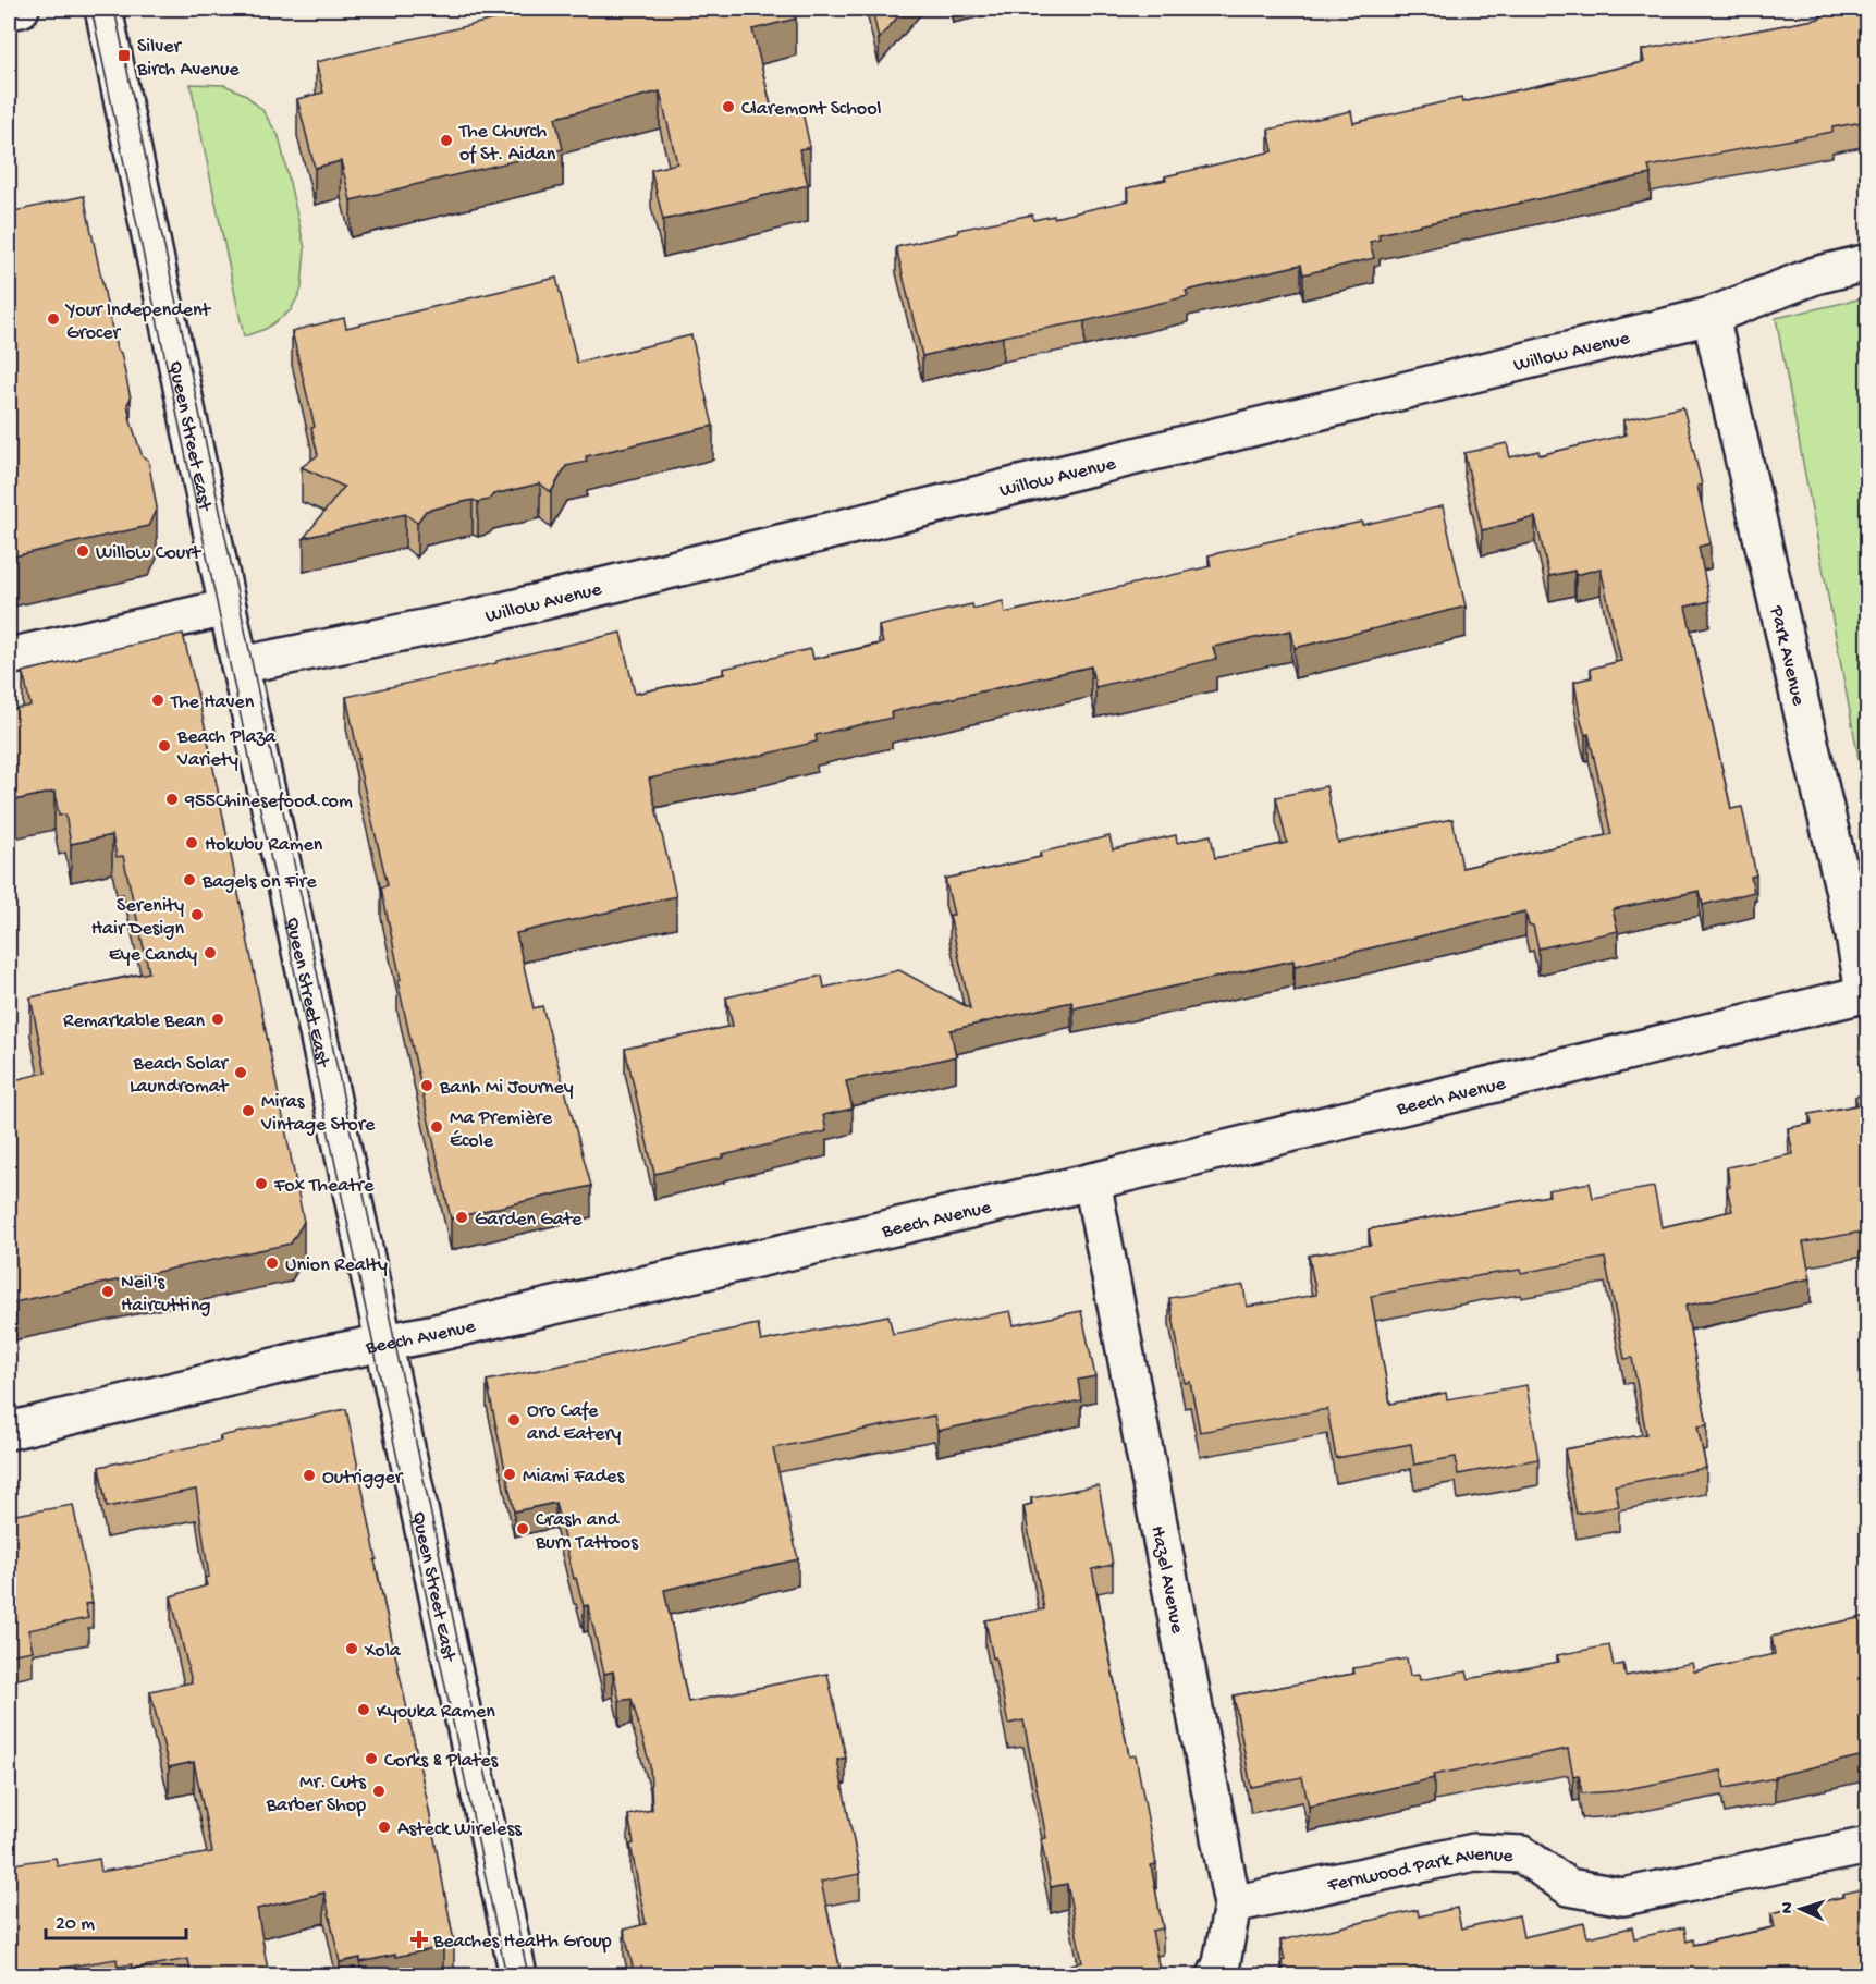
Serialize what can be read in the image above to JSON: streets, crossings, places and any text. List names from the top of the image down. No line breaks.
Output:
{"streets":{"street":["Willow Avenue","Queen Street East","Park Avenue","Beech Avenue","Hazel Avenue","Fernwood Park Avenue"]},"crossings":[["Willow Avenue","Queen Street East"],["Willow Avenue","Park Avenue"],["Queen Street East","Beech Avenue"],["Park Avenue","Beech Avenue"],["Beech Avenue","Hazel Avenue"],["Hazel Avenue","Fernwood Park Avenue"]],"places":{"transit":["Silver Birch Avenue"],"other":["Claremont School","The Church of St. Aidan","Your Independent Grocer","Willow Court","The Haven","Beach Plaza Variety","955Chinesefood.com","Hokubu Ramen","Bagels on Fire","Serenity Hair Design","Eye Candy","Remarkable Bean","Beach Solar Laundromat","Banh Mi Journey","Miras Vintage Store","Ma Première École","Fox Theatre","Garden Gate","Union Realty","Neil's Haircutting","Oro Cafe and Eatery","Miami Fades","Outrigger","Crash and Burn Tattoos","Xola","Kyouka Ramen","Corks & Plates","Mr. Cuts Barber Shop","Asteck Wireless"],"health":["Beaches Health Group"]},"scale_bar":"20 m","north":"left"}
